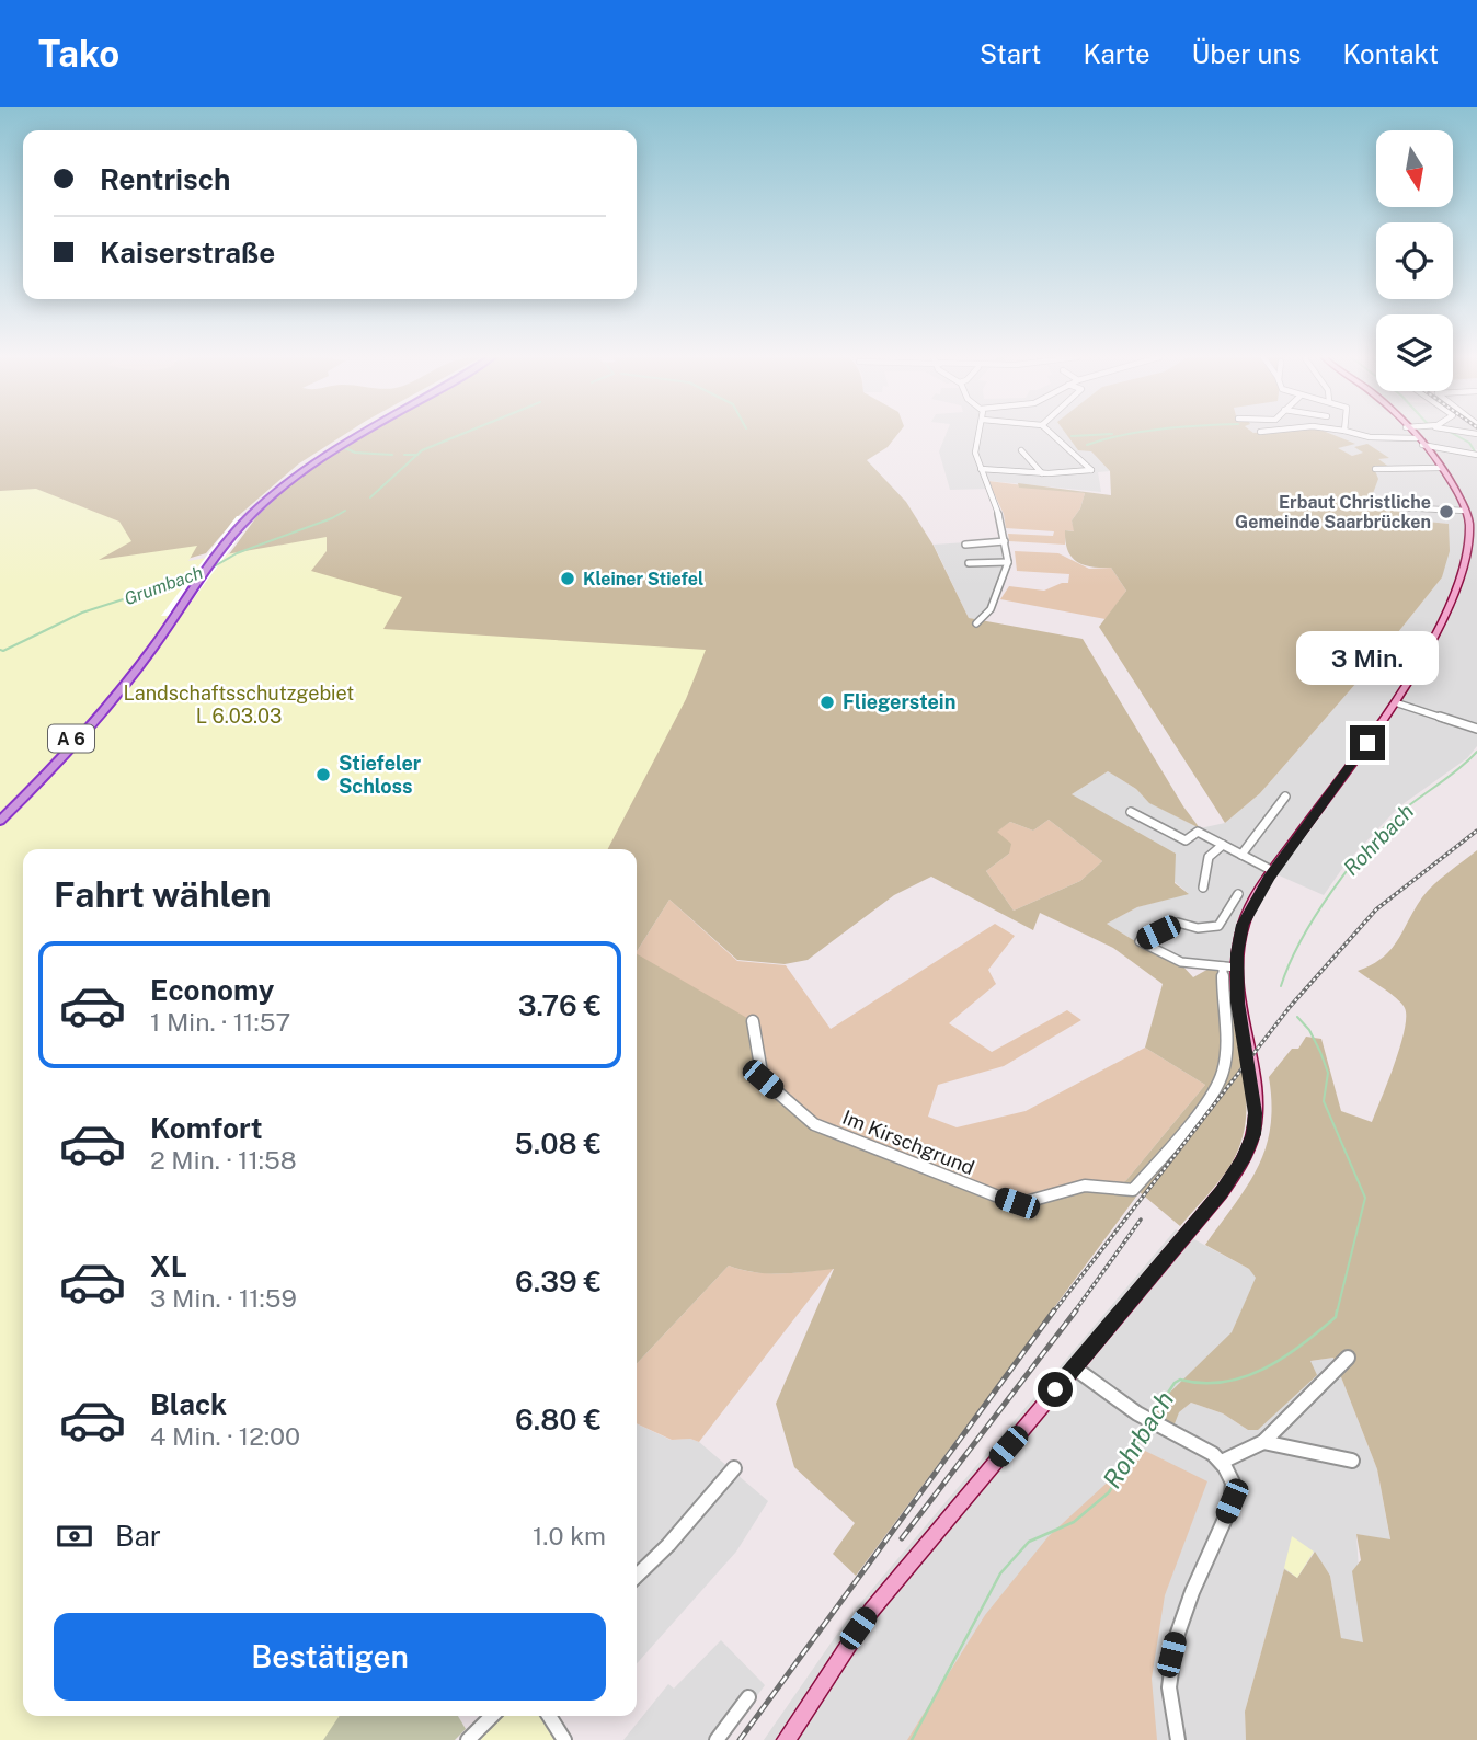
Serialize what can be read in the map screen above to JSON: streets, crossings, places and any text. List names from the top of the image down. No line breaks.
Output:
{"streets":{"highway":["A 6"],"street":["Im Kirschgrund"]},"water":["Grumbach","Rohrbach"],"parks":["Landschaftsschutzgebiet L 6.03.03"],"places":["Erbaut Christliche Gemeinde Saarbrücken","Kleiner Stiefel","Fliegerstein","Stiefeler Schloss"],"north":"bottom","page":{"header":"Tako","nav":["Start","Karte","Über uns","Kontakt"],"banner":["Rentrisch","Kaiserstraße"],"bubble":"3 Min.","heading":"Fahrt wählen","list":[{"name":"Economy","note":"1 Min. · 11:57","value":"3.76 €"},{"name":"Komfort","note":"2 Min. · 11:58","value":"5.08 €"},{"name":"XL","note":"3 Min. · 11:59","value":"6.39 €"},{"name":"Black","note":"4 Min. · 12:00","value":"6.80 €"}],"pay":["Bar","1.0 km"],"buttons":"Bestätigen"}}
